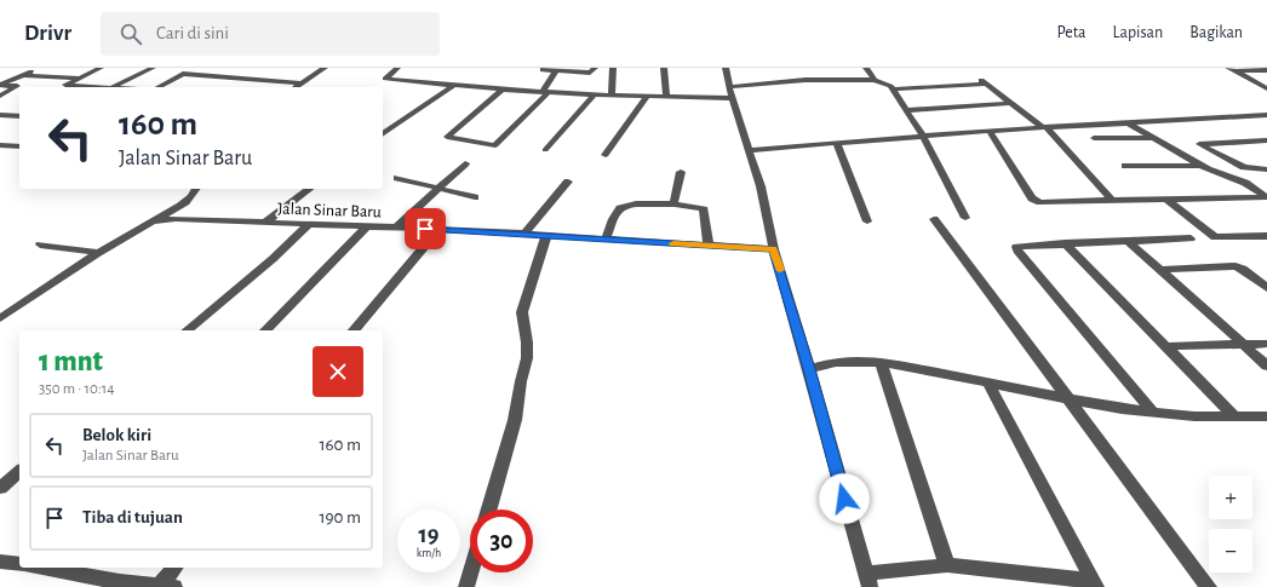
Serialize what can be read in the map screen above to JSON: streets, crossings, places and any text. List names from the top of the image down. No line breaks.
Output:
{"streets":{"street":["Jalan Sinar Baru"]},"page":{"header":"Drivr","search":"Cari di sini","nav":["Peta","Lapisan","Bagikan"],"turn":["160 m","Jalan Sinar Baru"],"heading":["1 mnt","350 m · 10:14"],"list":[{"name":"Belok kiri","note":"Jalan Sinar Baru","value":"160 m"},{"name":"Tiba di tujuan","value":"190 m"}],"map_buttons":["+","−"],"speed":"19 km/h","limit":"30"}}
